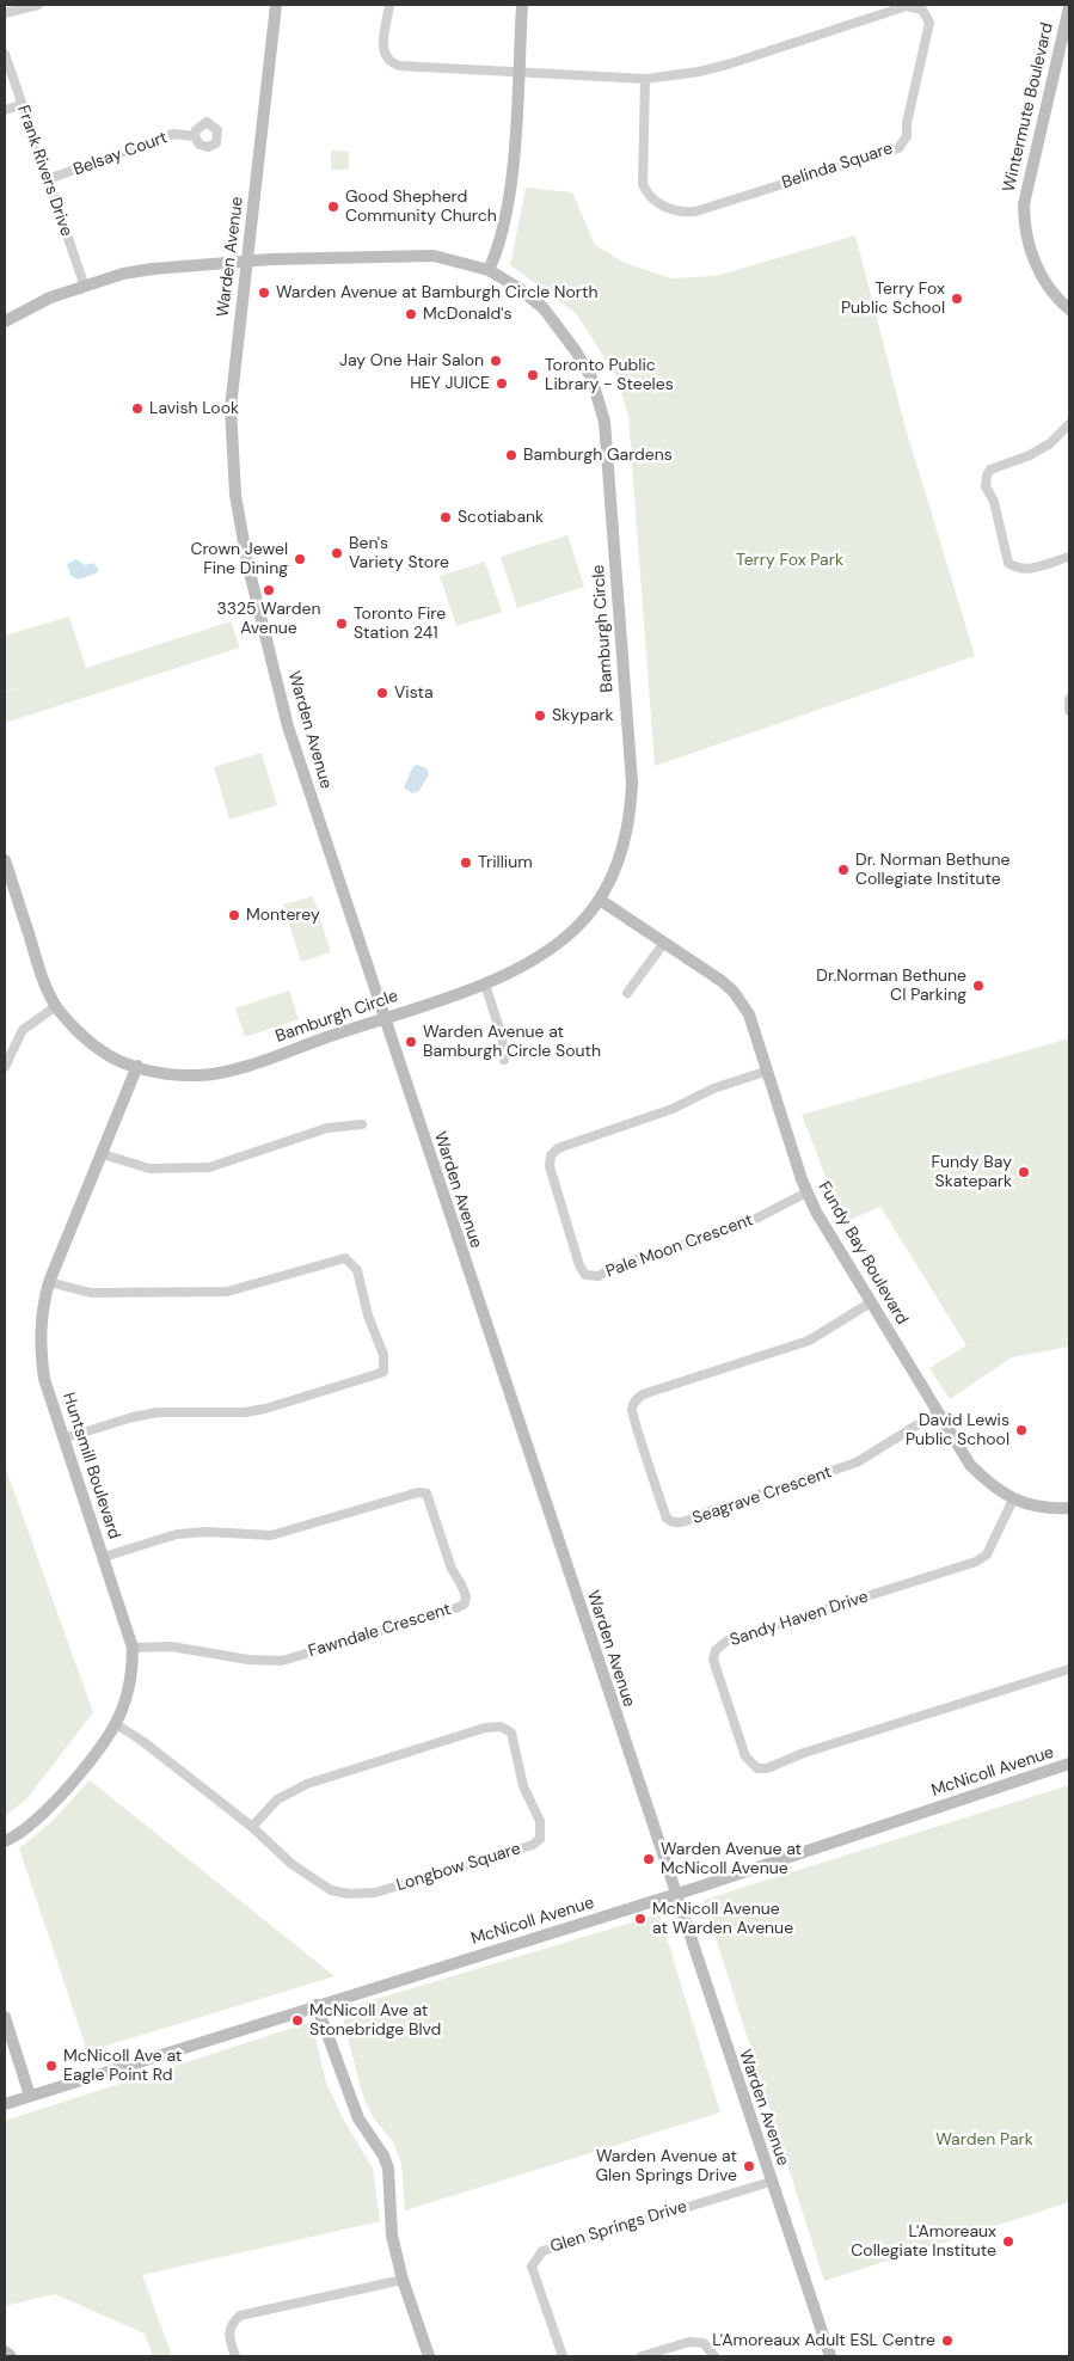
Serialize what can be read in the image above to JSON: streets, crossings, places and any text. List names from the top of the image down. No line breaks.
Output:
{"streets":{"street":["Wintermute Boulevard","Belsay Court","Belinda Square","Frank Rivers Drive","Warden Avenue","Bamburgh Circle","Pale Moon Crescent","Fundy Bay Boulevard","Huntsmill Boulevard","Seagrave Crescent","Sandy Haven Drive","Fawndale Crescent","McNicoll Avenue","Longbow Square","Glen Springs Drive"]},"crossings":[["Belsay Court","Frank Rivers Drive"],["Frank Rivers Drive","Bamburgh Circle"],["Warden Avenue","Bamburgh Circle"],["Warden Avenue","McNicoll Avenue"],["Warden Avenue","Glen Springs Drive"],["Bamburgh Circle","Fundy Bay Boulevard"],["Bamburgh Circle","Huntsmill Boulevard"],["Pale Moon Crescent","Fundy Bay Boulevard"],["Fundy Bay Boulevard","Seagrave Crescent"],["Fundy Bay Boulevard","Sandy Haven Drive"],["Huntsmill Boulevard","Fawndale Crescent"],["Huntsmill Boulevard","Longbow Square"]],"parks":["Terry Fox Park","Warden Park"],"places":["Good Shepherd Community Church","Warden Avenue at Bamburgh Circle North","Terry Fox Public School","McDonald's","Jay One Hair Salon","Toronto Public Library - Steeles","HEY JUICE","Lavish Look","Bamburgh Gardens","Scotiabank","Ben's Variety Store","Crown Jewel Fine Dining","3325 Warden Avenue","Toronto Fire Station 241","Vista","Skypark","Trillium","Dr. Norman Bethune Collegiate Institute","Monterey","Dr.Norman Bethune CI Parking","Warden Avenue at Bamburgh Circle South","Fundy Bay Skatepark","David Lewis Public School","Warden Avenue at McNicoll Avenue","McNicoll Avenue at Warden Avenue","McNicoll Ave at Stonebridge Blvd","McNicoll Ave at Eagle Point Rd","Warden Avenue at Glen Springs Drive","L'Amoreaux Collegiate Institute","L'Amoreaux Adult ESL Centre"]}
